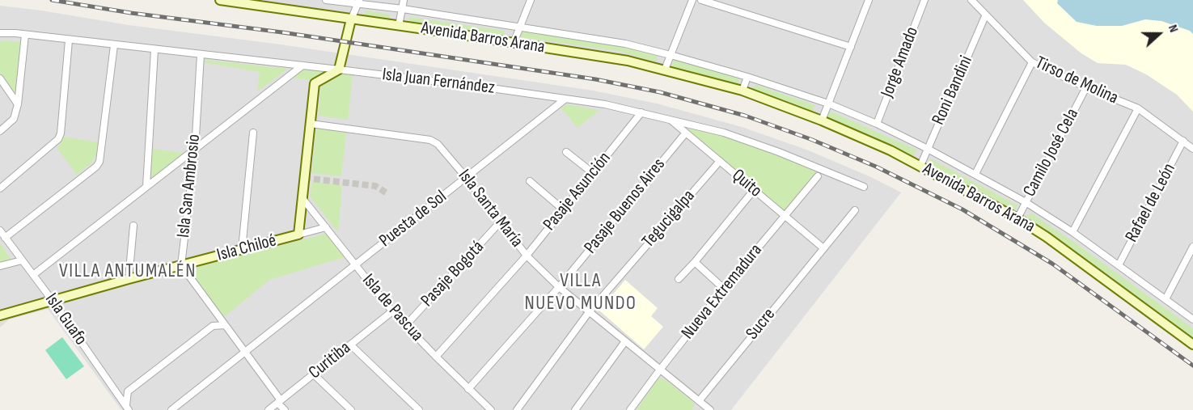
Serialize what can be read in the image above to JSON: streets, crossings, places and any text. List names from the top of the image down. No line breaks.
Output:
{"streets":{"main road":["Avenida Barros Arana","Isla Chiloé"],"street":["Jorge Amado","Tirso de Molina","Isla Juan Fernández","Roni Bandini","Camilo José Cela","Quito","Isla San Ambrosio","Pasaje Asunción","Rafael de León","Pasaje Buenos Aires","Isla Santa María","Puesta de Sol","Tegucigalpa","Pasaje Bogotá","Nueva Extremadura","Isla de Pascua","Isla Guafo","Sucre","Curitiba"]},"crossings":[["Avenida Barros Arana","Jorge Amado"],["Avenida Barros Arana","Roni Bandini"],["Avenida Barros Arana","Camilo José Cela"],["Avenida Barros Arana","Rafael de León"],["Tirso de Molina","Roni Bandini"],["Tirso de Molina","Camilo José Cela"],["Tirso de Molina","Rafael de León"],["Isla Juan Fernández","Quito"],["Isla Juan Fernández","Isla San Ambrosio"],["Isla Juan Fernández","Pasaje Asunción"],["Isla Juan Fernández","Puesta de Sol"],["Quito","Pasaje Buenos Aires"],["Quito","Tegucigalpa"],["Quito","Nueva Extremadura"],["Quito","Sucre"],["Isla San Ambrosio","Isla Chiloé"],["Pasaje Asunción","Isla Santa María"],["Pasaje Asunción","Isla de Pascua"],["Pasaje Buenos Aires","Isla Santa María"],["Pasaje Buenos Aires","Isla de Pascua"],["Isla Santa María","Puesta de Sol"],["Isla Santa María","Tegucigalpa"],["Isla Santa María","Pasaje Bogotá"],["Isla Santa María","Nueva Extremadura"],["Isla Santa María","Sucre"],["Puesta de Sol","Isla de Pascua"],["Isla Chiloé","Isla de Pascua"],["Isla Chiloé","Isla Guafo"],["Pasaje Bogotá","Isla de Pascua"],["Isla de Pascua","Curitiba"]],"districts":["VILLA ANTUMALÉN","VILLA NUEVO MUNDO"],"north":"right"}
